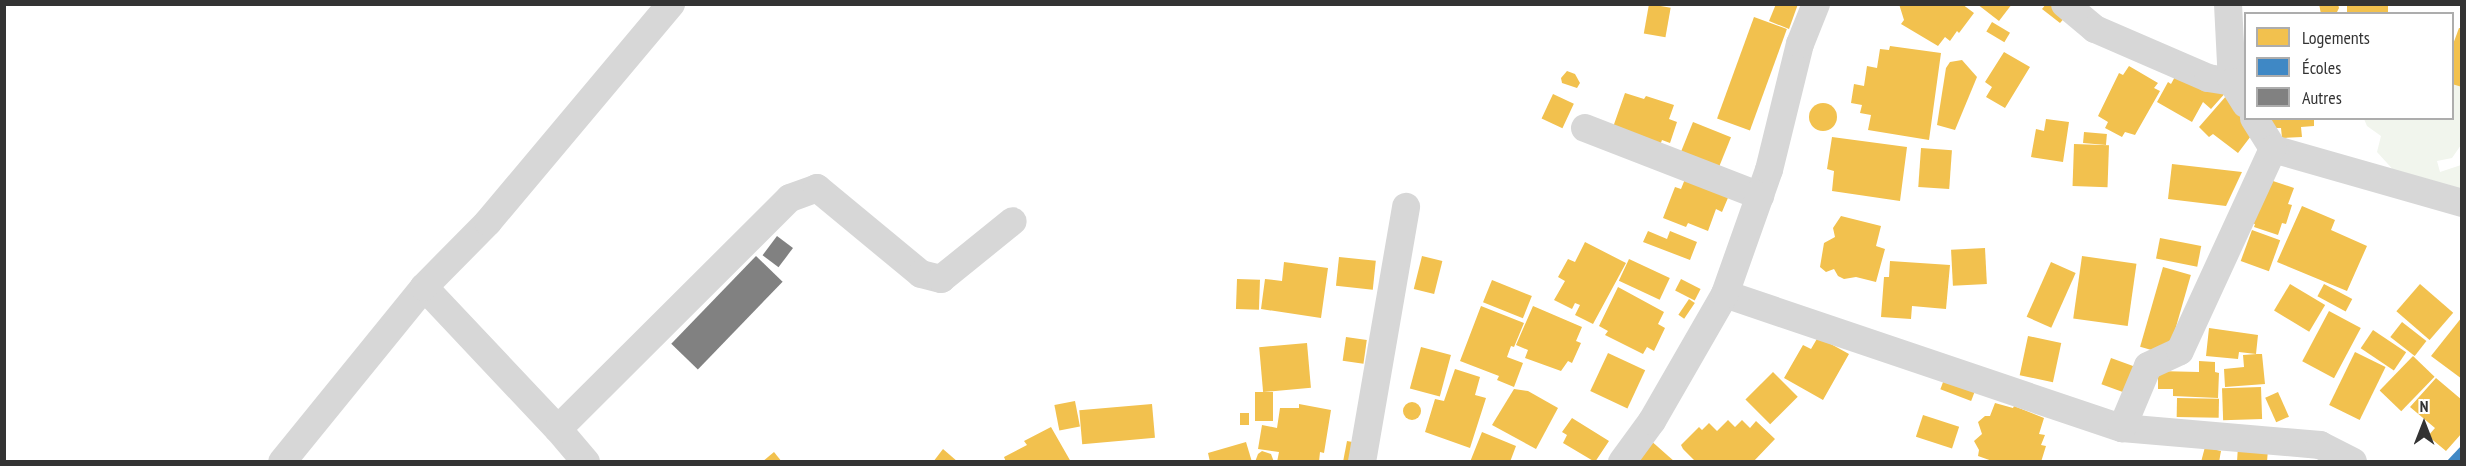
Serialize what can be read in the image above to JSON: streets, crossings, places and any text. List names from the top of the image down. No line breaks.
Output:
{"legend":["Logements","Écoles","Autres"],"north":"top"}
